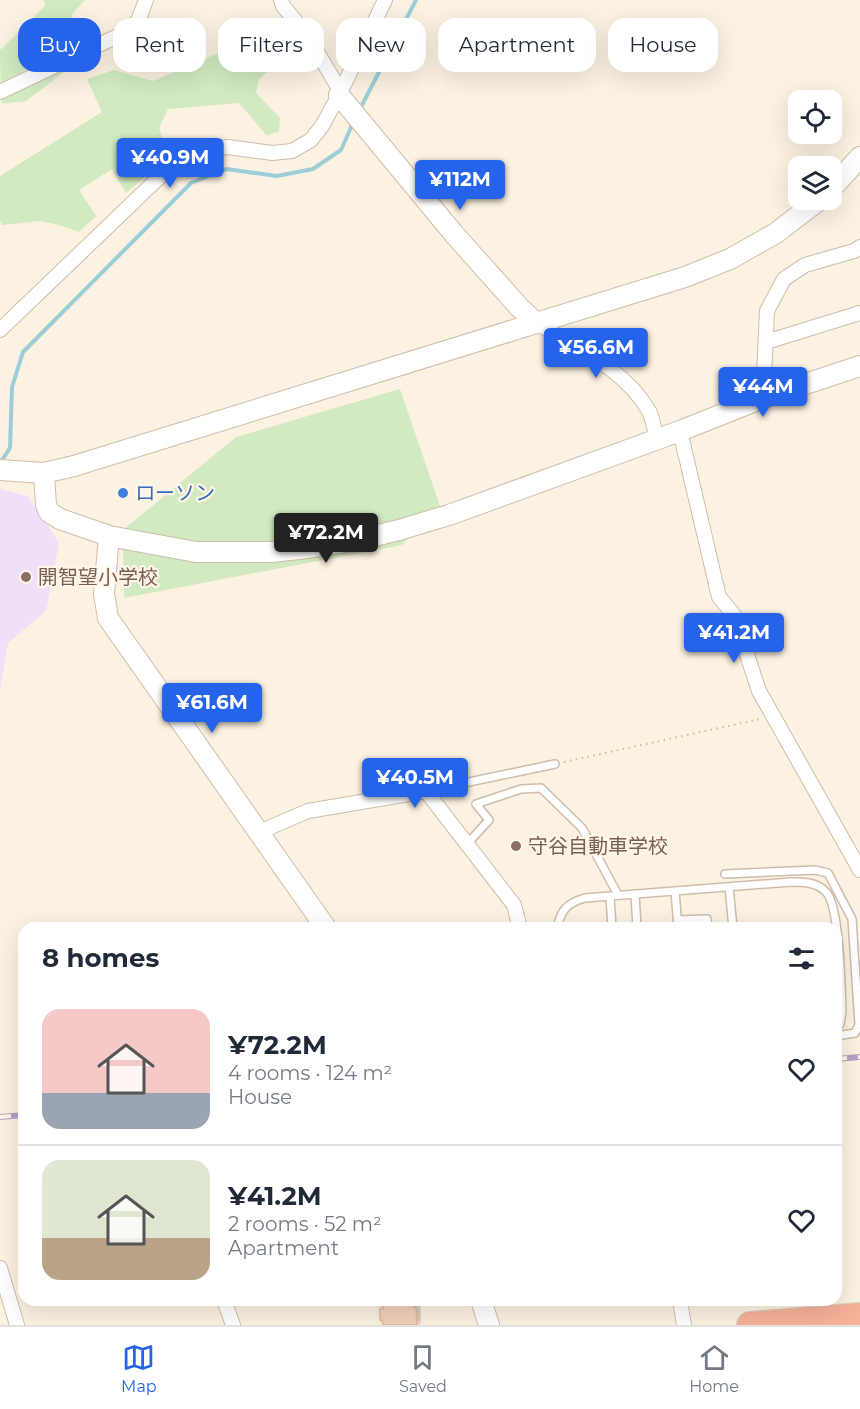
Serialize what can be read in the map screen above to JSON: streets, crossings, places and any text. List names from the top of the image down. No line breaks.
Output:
{"places":["ローソン","開智望小学校","守谷自動車学校"],"page":{"chip":["Buy","Rent","Filters","New","Apartment","House"],"price":["¥40.9M","¥112M","¥56.6M","¥44M","¥72.2M","¥41.2M","¥61.6M","¥40.5M"],"heading":"8 homes","list":[{"name":"¥72.2M","note":"4 rooms · 124 m² · House"},{"name":"¥41.2M","note":"2 rooms · 52 m² · Apartment"}],"tabs":["Map","Saved","Home"]}}
